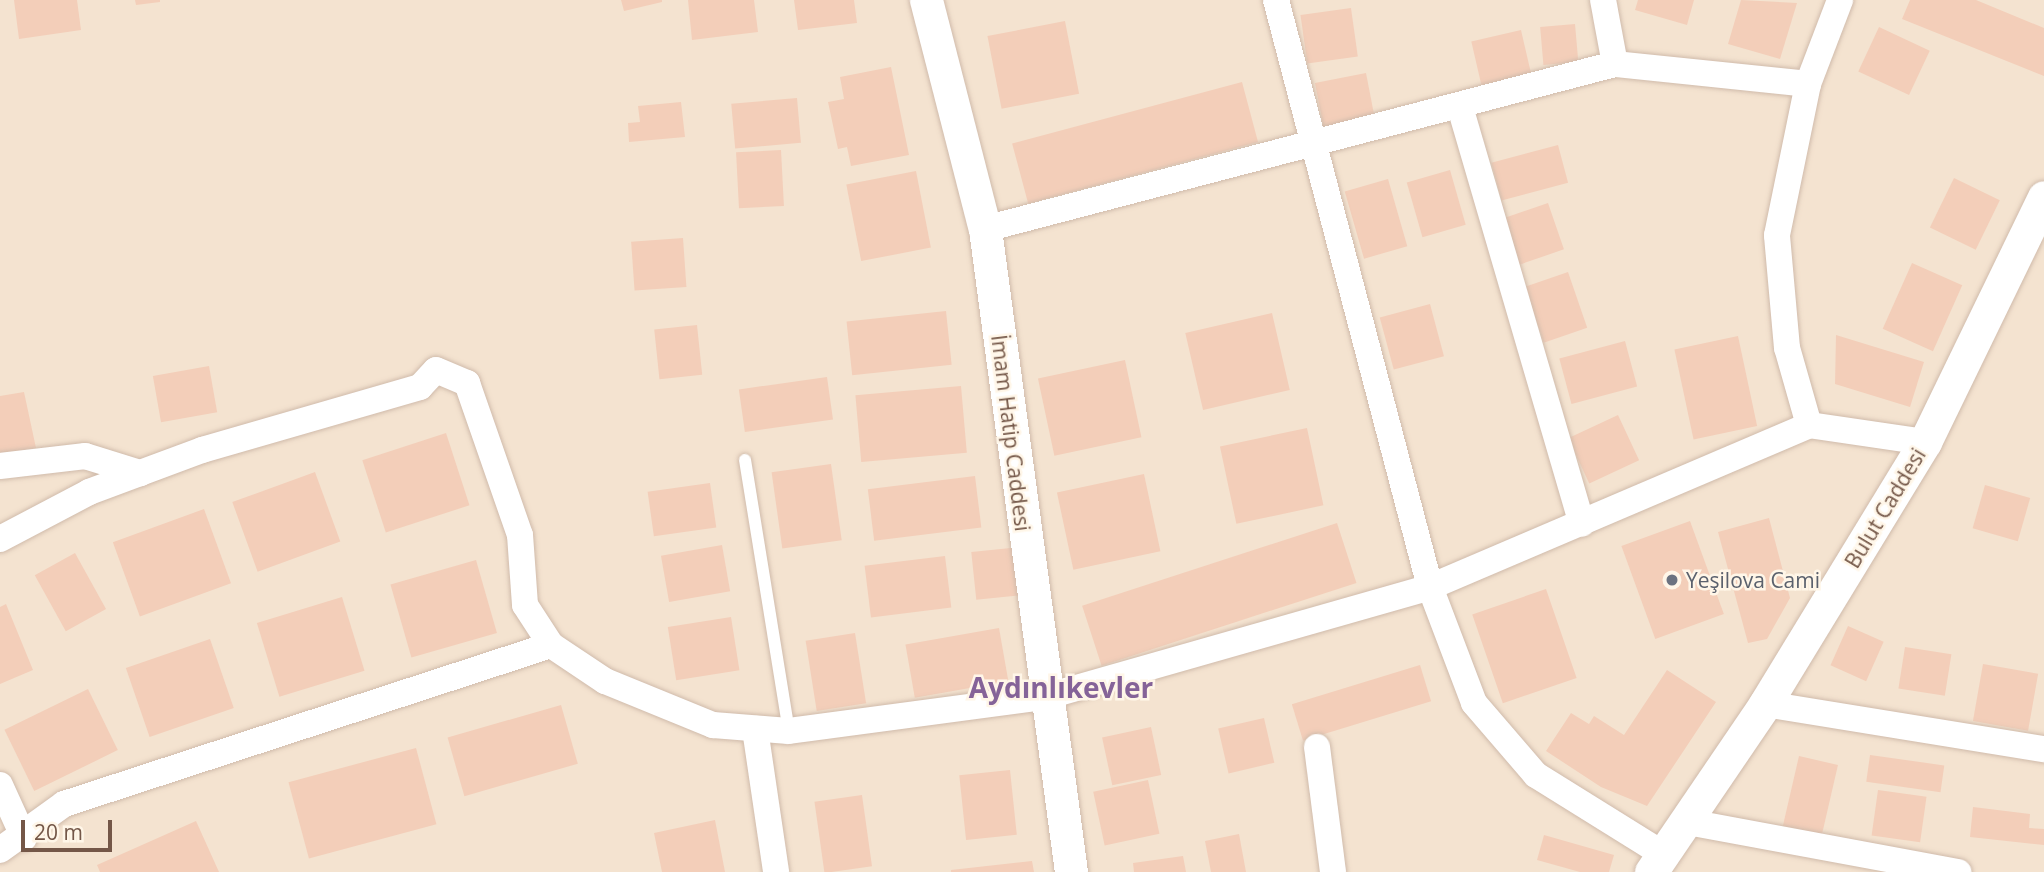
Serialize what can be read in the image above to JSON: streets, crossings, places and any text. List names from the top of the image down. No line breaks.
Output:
{"streets":{"street":["İmam Hatip Caddesi","Bulut Caddesi"]},"districts":["Aydınlıkevler"],"places":["Yeşilova Cami"],"scale_bar":"20 m"}
